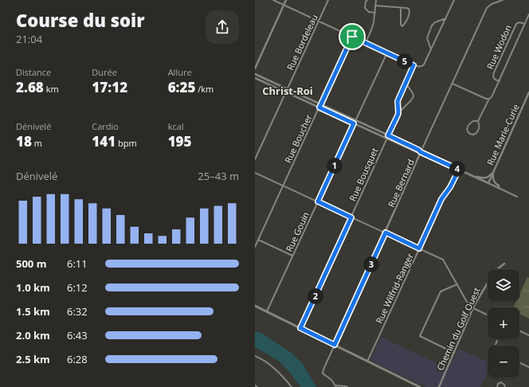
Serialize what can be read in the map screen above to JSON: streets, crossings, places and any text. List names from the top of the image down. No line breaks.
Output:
{"streets":{"street":["Rue Bordeleau","Rue Wodon","Rue Marie-Curie","Rue Boucher","Rue Bousquet","Rue Bernard","Rue Gouin","Rue Wilfrid-Ranger","Chemin du Golf Ouest"]},"districts":["Christ-Roi"],"page":{"heading":["Course du soir","21:04"],"pins":["5","1","4","3","2"],"stats":[["Distance","2.68 km"],["Durée","17:12"],["Allure","6:25 /km"],["Dénivelé","18 m"],["Cardio","141 bpm"],["kcal","195"]],"chart":["Dénivelé","25–43 m"],"list":[{"name":"500 m","note":"6:11"},{"name":"1.0 km","note":"6:12"},{"name":"1.5 km","note":"6:32"},{"name":"2.0 km","note":"6:43"},{"name":"2.5 km","note":"6:28"}],"map_buttons":["+","−"]}}
